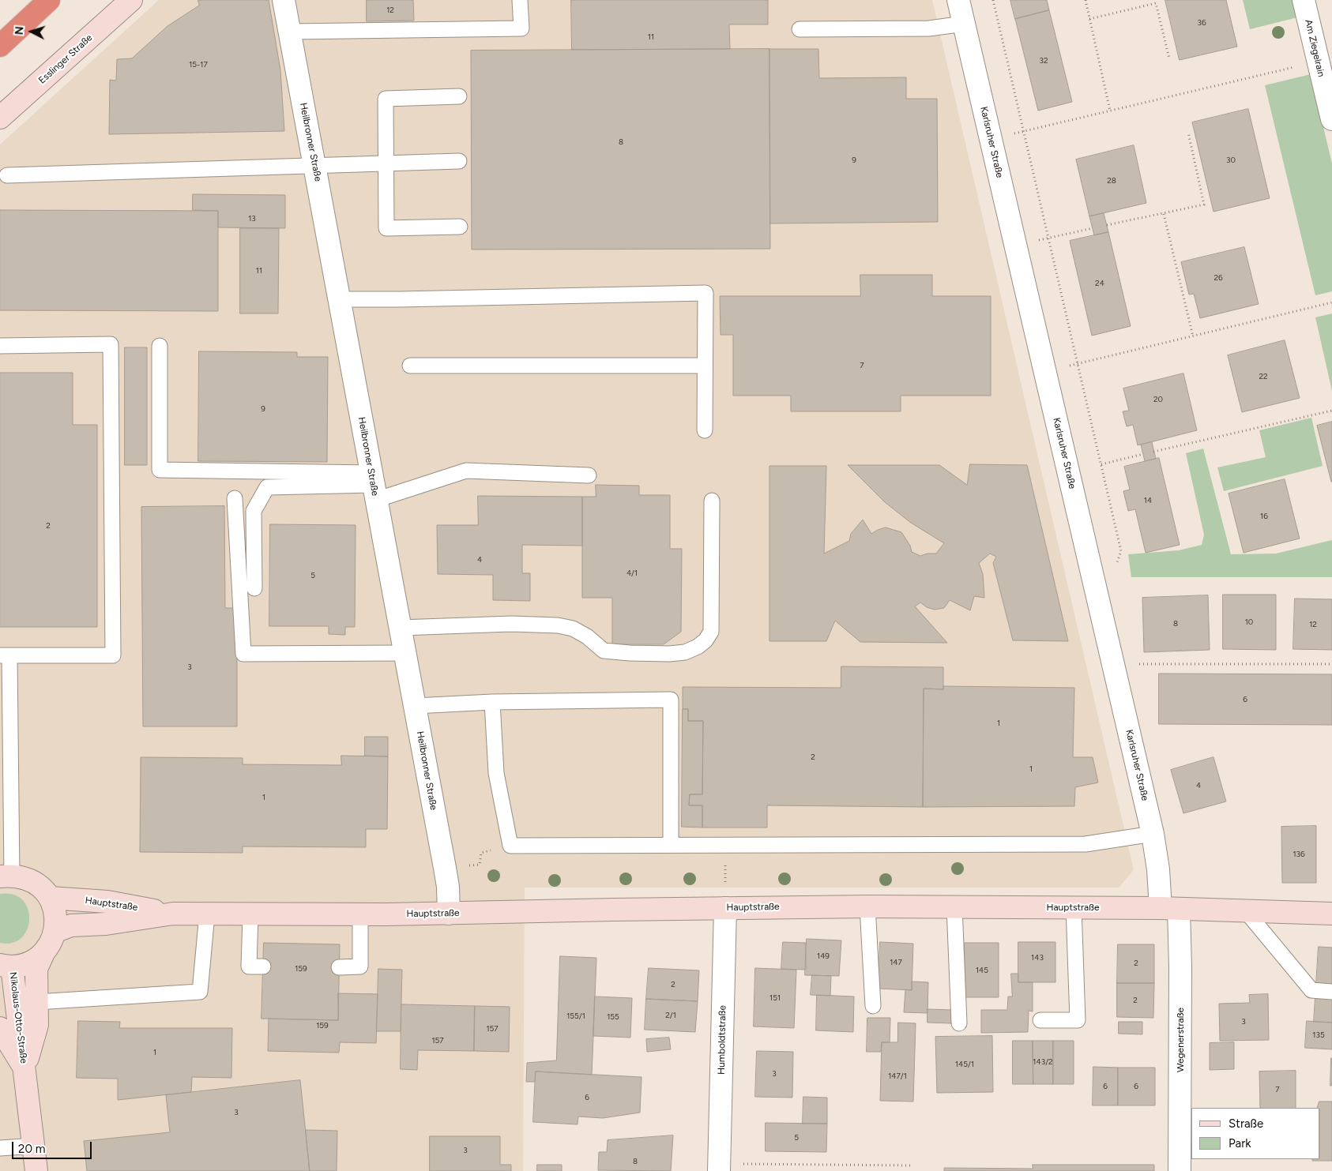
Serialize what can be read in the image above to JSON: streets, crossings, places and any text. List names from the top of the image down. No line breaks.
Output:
{"streets":{"main road":["Esslinger Straße","Hauptstraße","Nikolaus-Otto-Straße"],"street":["Am Ziegelrain","Heilbronner Straße","Karlsruher Straße","Humboldtstraße","Wegenerstraße"]},"crossings":[["Heilbronner Straße","Hauptstraße"],["Karlsruher Straße","Hauptstraße"],["Karlsruher Straße","Wegenerstraße"],["Hauptstraße","Nikolaus-Otto-Straße"],["Hauptstraße","Humboldtstraße"],["Hauptstraße","Wegenerstraße"]],"house_numbers":["12","36","11","32","15-17","8","9","30","28","13","11","26","24","7","22","20","9","14","16","2","4","4/1","5","10","8","12","3","6","1","2","1","4","1","136","149","143","147","2","159","145","2","151","2","2/1","155/1","155","3","159","157","135","157","1","143/2","145/1","3","147/1","6","6","7","6","3","5","3","8"],"legend":["Straße","Park"],"scale_bar":"20 m","north":"left"}
